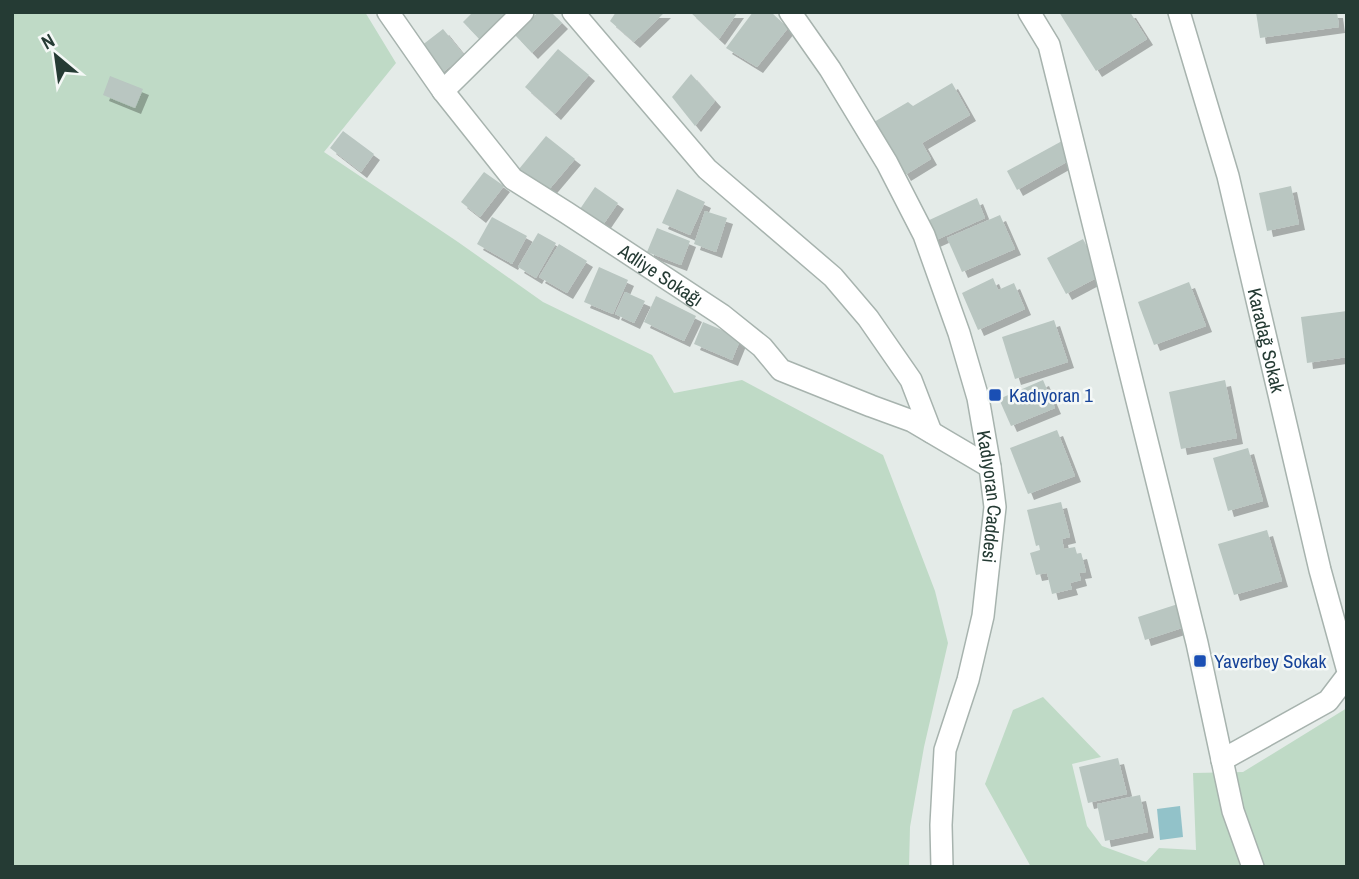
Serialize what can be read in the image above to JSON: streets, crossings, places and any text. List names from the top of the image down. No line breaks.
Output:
{"streets":{"street":["Adliye Sokağı","Karadağ Sokak","Kadıyoran Caddesi"]},"crossings":[["Adliye Sokağı","Kadıyoran Caddesi"]],"places":{"transit":["Kadıyoran 1","Yaverbey Sokak"]},"north":"top left"}
